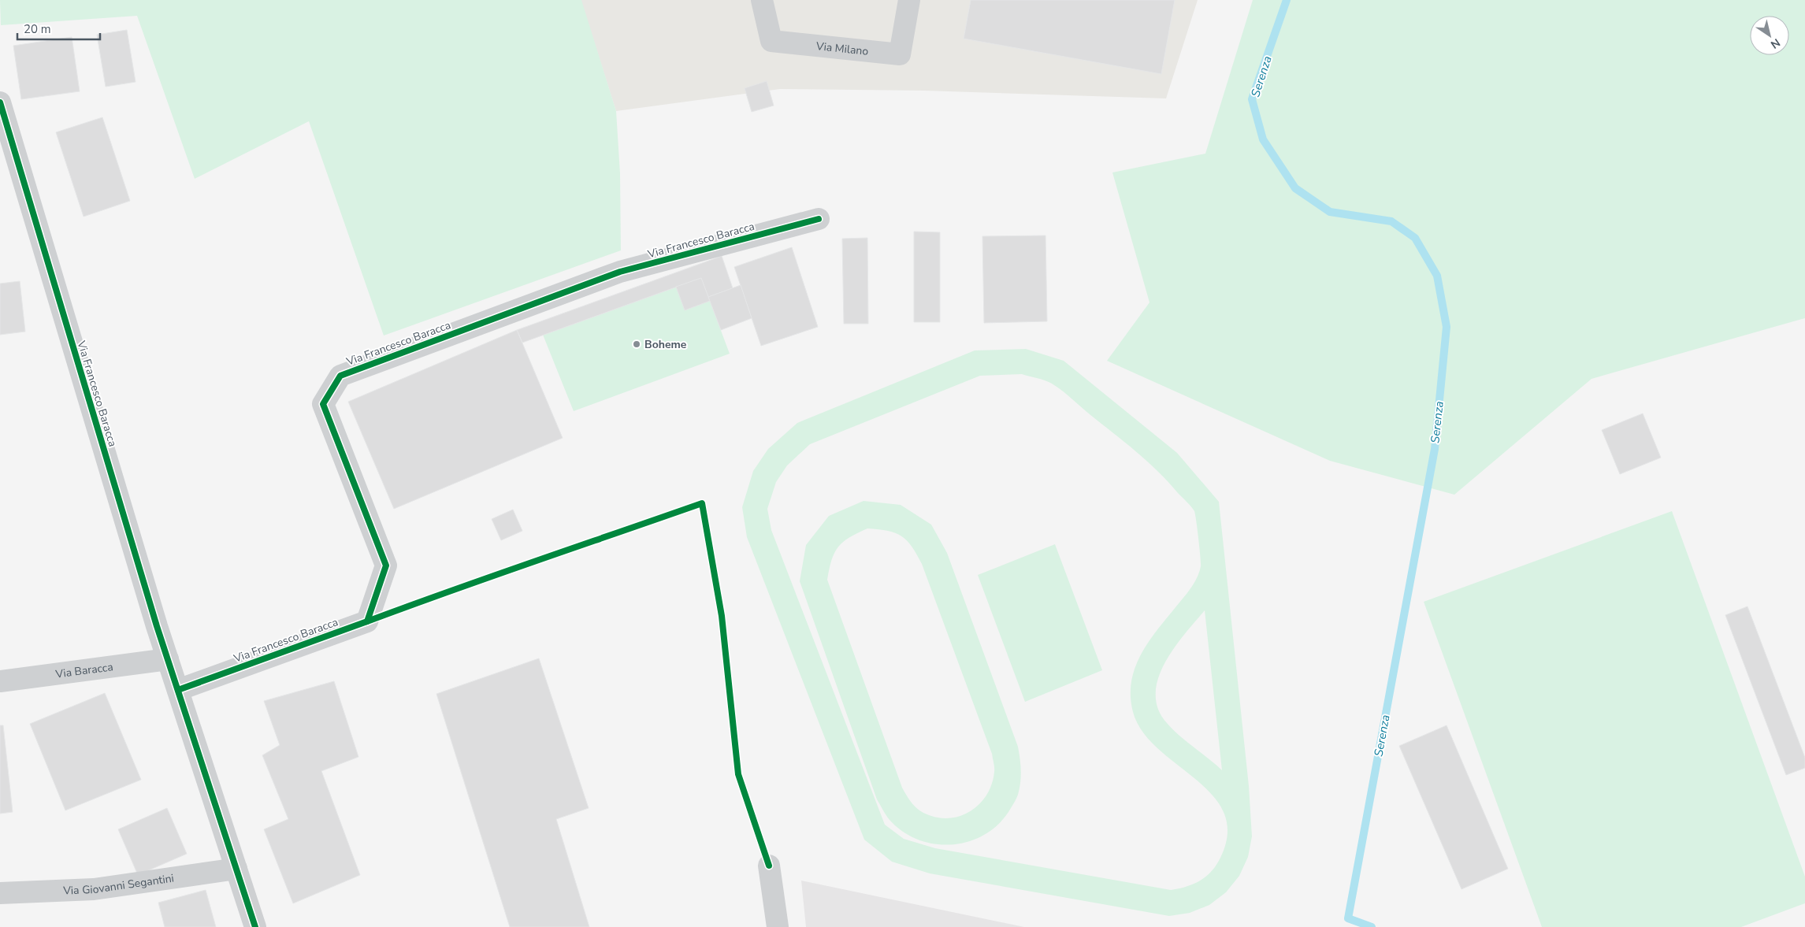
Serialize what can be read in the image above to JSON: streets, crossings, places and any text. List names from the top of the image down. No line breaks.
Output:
{"streets":{"street":["Via Milano","Via Francesco Baracca","Via Baracca","Via Giovanni Segantini"]},"crossings":[["Via Francesco Baracca","Via Baracca"],["Via Francesco Baracca","Via Giovanni Segantini"]],"water":["Serenza"],"places":["Boheme"],"scale_bar":"20 m","north":"bottom right"}
